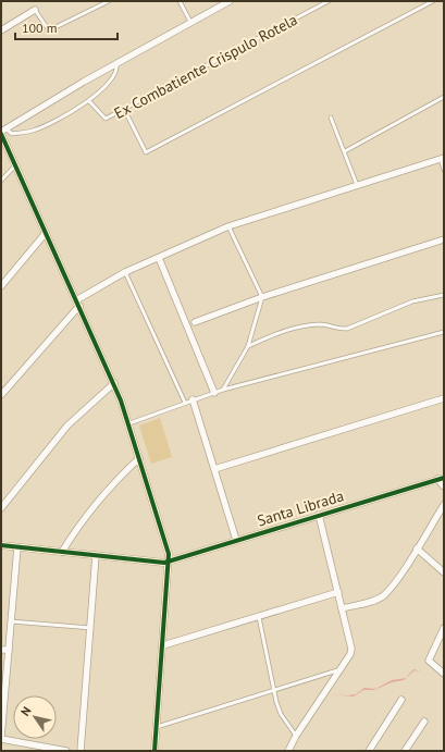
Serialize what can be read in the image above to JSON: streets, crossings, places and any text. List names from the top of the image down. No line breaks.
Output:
{"streets":{"street":["Santa Librada"],"lane":["Ex Combatiente Crispulo Rotela"]},"scale_bar":"100 m","north":"top left"}
